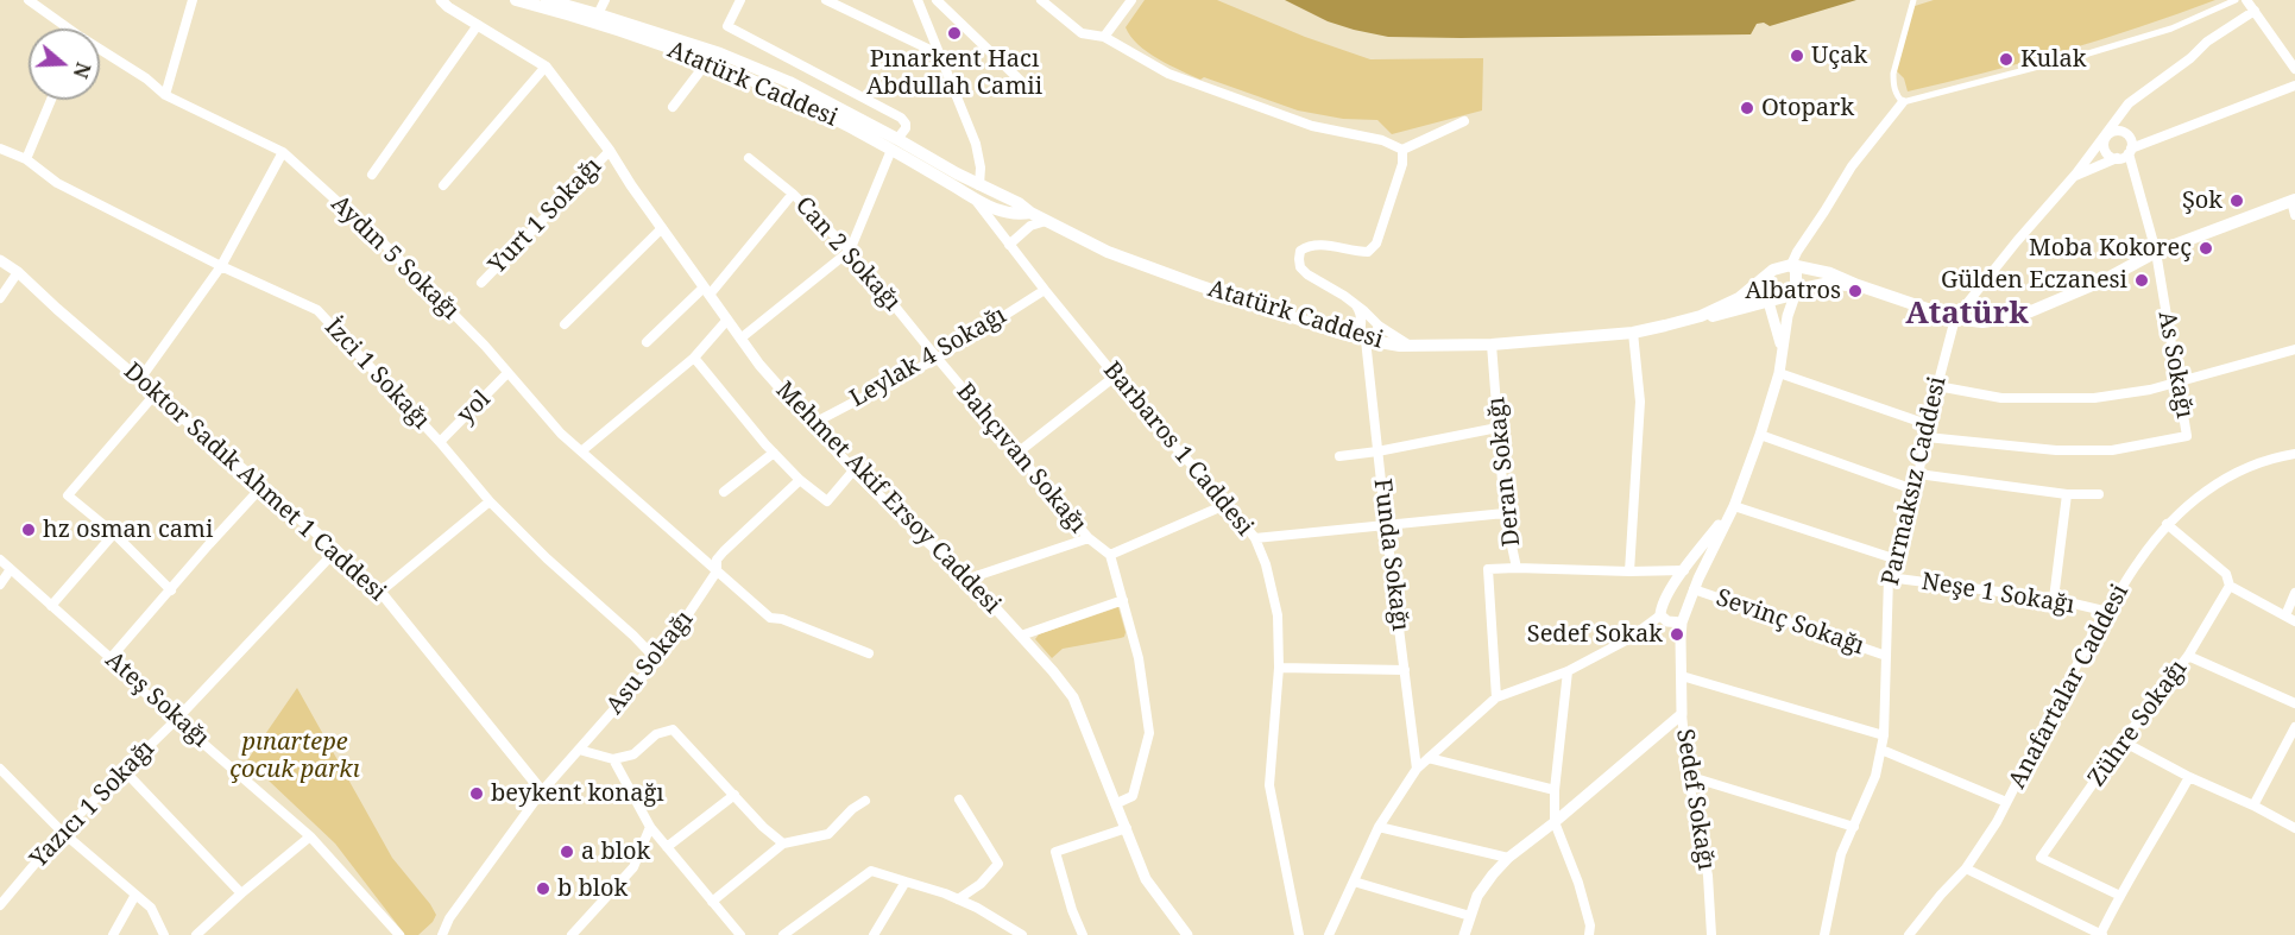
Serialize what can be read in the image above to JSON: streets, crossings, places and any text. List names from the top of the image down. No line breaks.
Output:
{"streets":{"main road":["Atatürk Caddesi"],"street":["Yurt 1 Sokağı","Can 2 Sokağı","Aydın 5 Sokağı","Leylak 4 Sokağı","As Sokağı","İzci 1 Sokağı","yol","Barbaros 1 Caddesi","Bahçıvan Sokağı","Deran Sokağı","Parmaksız Caddesi","Doktor Sadık Ahmet 1 Caddesi","Mehmet Akif Ersoy Caddesi","Funda Sokağı","Neşe 1 Sokağı","Sevinç Sokağı","Asu Sokağı","Anafartalar Caddesi","Ateş Sokağı","Zühre Sokağı","Sedef Sokağı","Yazıcı 1 Sokağı"]},"crossings":[["Atatürk Caddesi","Barbaros 1 Caddesi"],["Atatürk Caddesi","Deran Sokağı"],["Atatürk Caddesi","Funda Sokağı"],["Yurt 1 Sokağı","Mehmet Akif Ersoy Caddesi"],["Can 2 Sokağı","Leylak 4 Sokağı"],["Can 2 Sokağı","Bahçıvan Sokağı"],["Aydın 5 Sokağı","yol"],["Aydın 5 Sokağı","Asu Sokağı"],["Leylak 4 Sokağı","Barbaros 1 Caddesi"],["Leylak 4 Sokağı","Bahçıvan Sokağı"],["Leylak 4 Sokağı","Mehmet Akif Ersoy Caddesi"],["As Sokağı","Parmaksız Caddesi"],["İzci 1 Sokağı","yol"],["İzci 1 Sokağı","Asu Sokağı"],["Parmaksız Caddesi","Neşe 1 Sokağı"],["Parmaksız Caddesi","Sevinç Sokağı"],["Doktor Sadık Ahmet 1 Caddesi","Asu Sokağı"],["Doktor Sadık Ahmet 1 Caddesi","Yazıcı 1 Sokağı"],["Neşe 1 Sokağı","Anafartalar Caddesi"],["Ateş Sokağı","Yazıcı 1 Sokağı"]],"districts":["Atatürk"],"parks":["pınartepe çocuk parkı"],"places":["Pınarkent Hacı Abdullah Camii","Uçak","Kulak","Otopark","Şok","Moba Kokoreç","Gülden Eczanesi","Albatros","hz osman cami","Sedef Sokak","beykent konağı","a blok","b blok"],"north":"right"}
